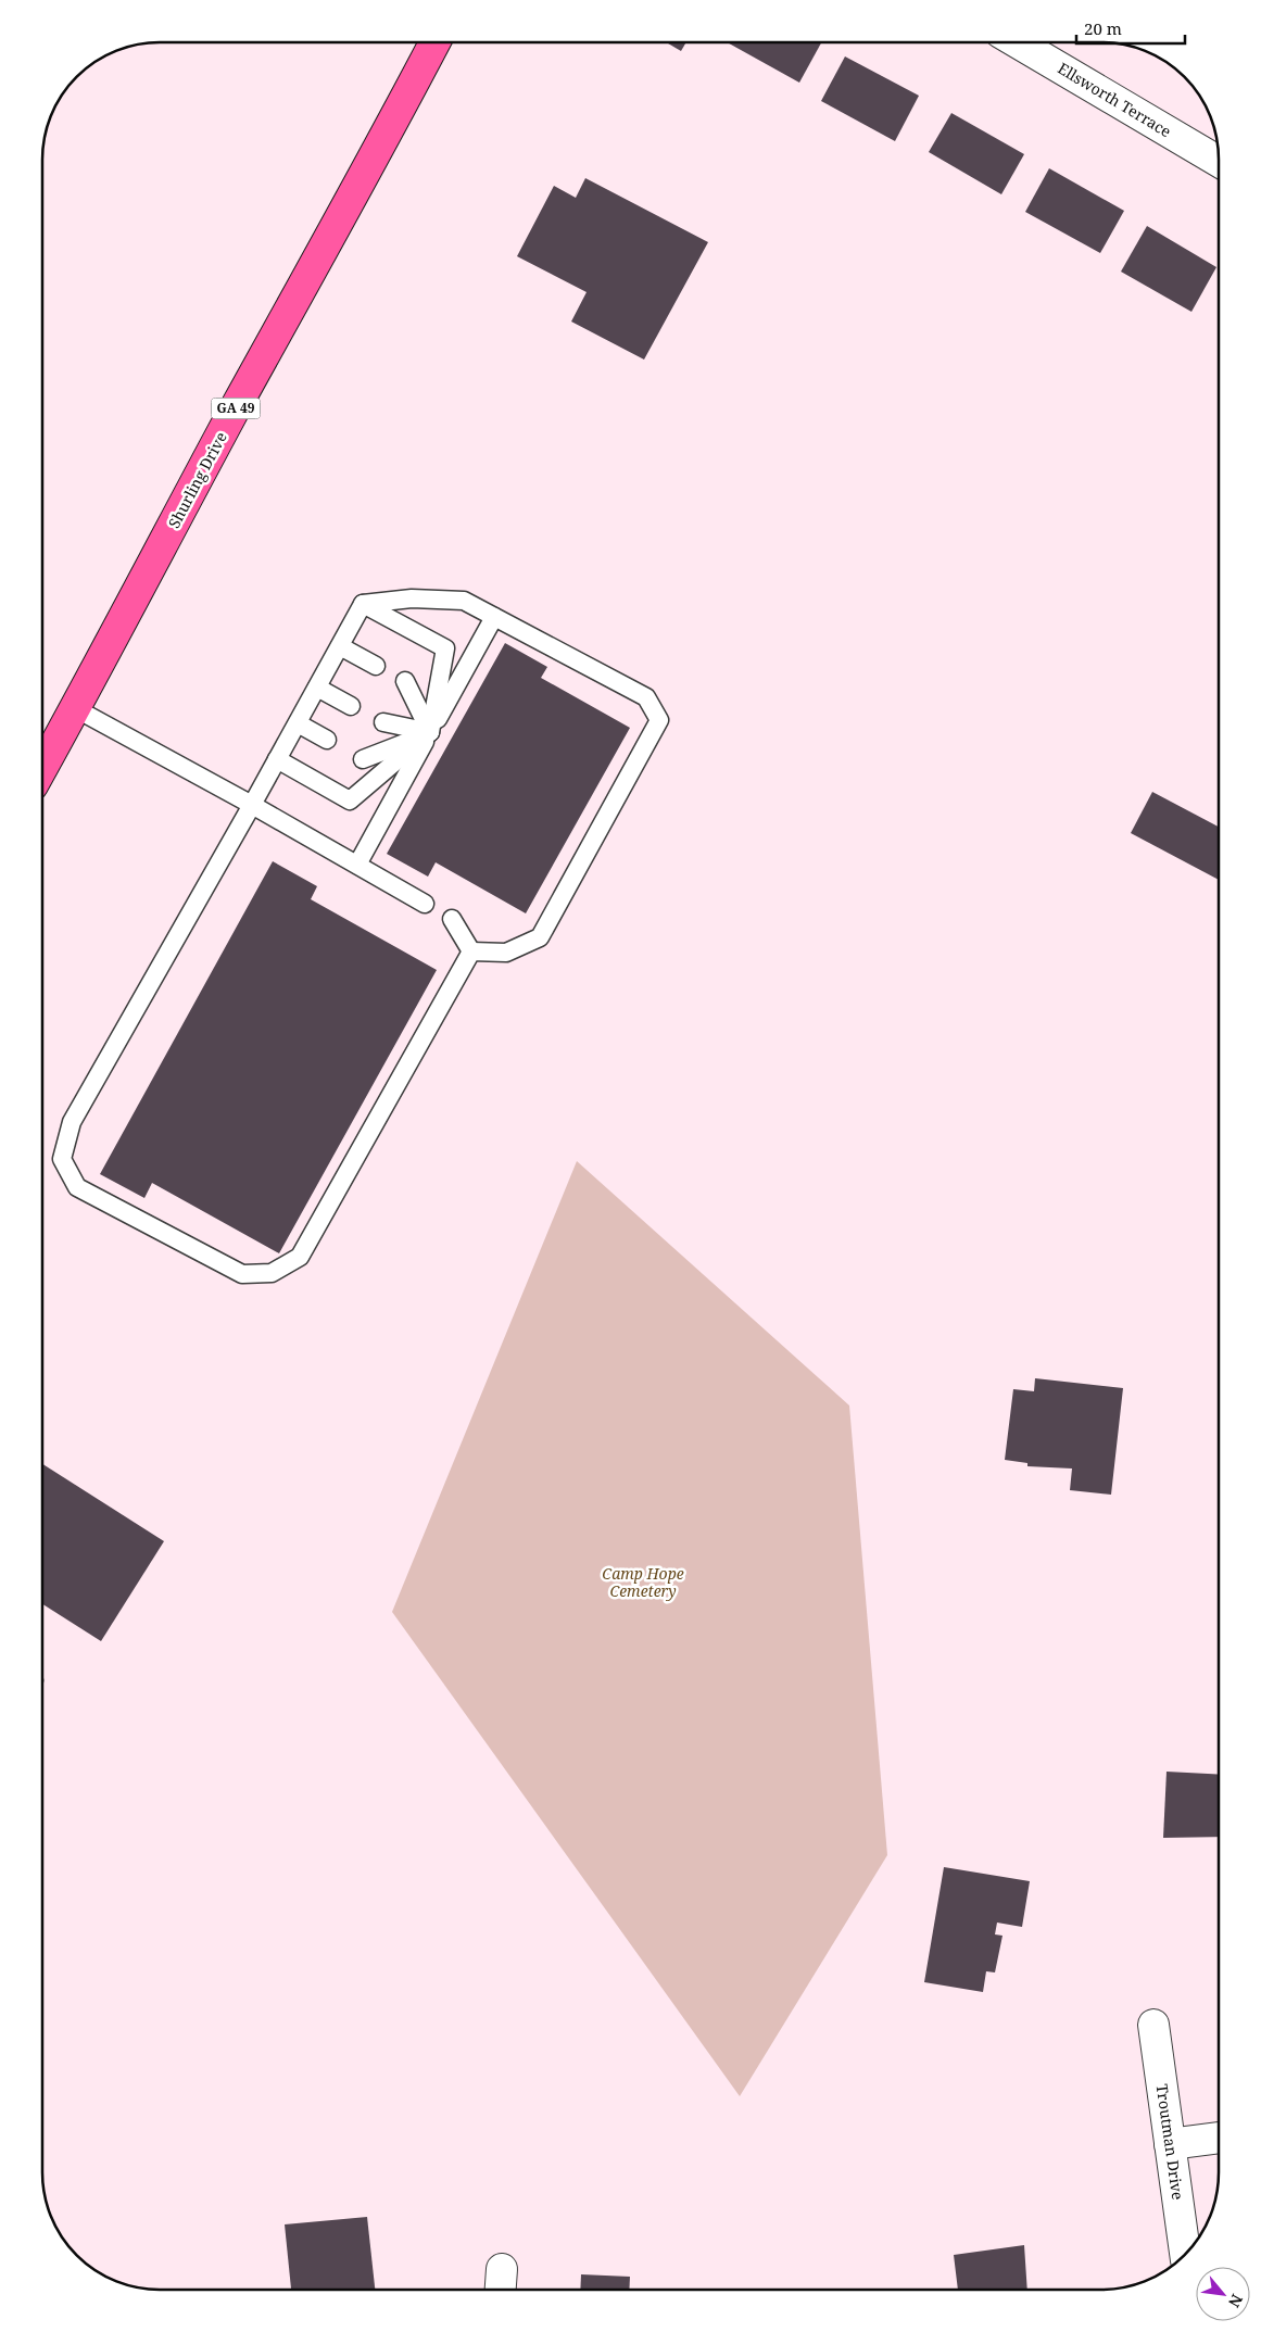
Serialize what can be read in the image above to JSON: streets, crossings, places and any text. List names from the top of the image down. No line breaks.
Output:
{"streets":{"main road":["GA 49","Shurling Drive"],"street":["Ellsworth Terrace","Troutman Drive"]},"parks":["Camp Hope Cemetery"],"scale_bar":"20 m","north":"bottom right"}
